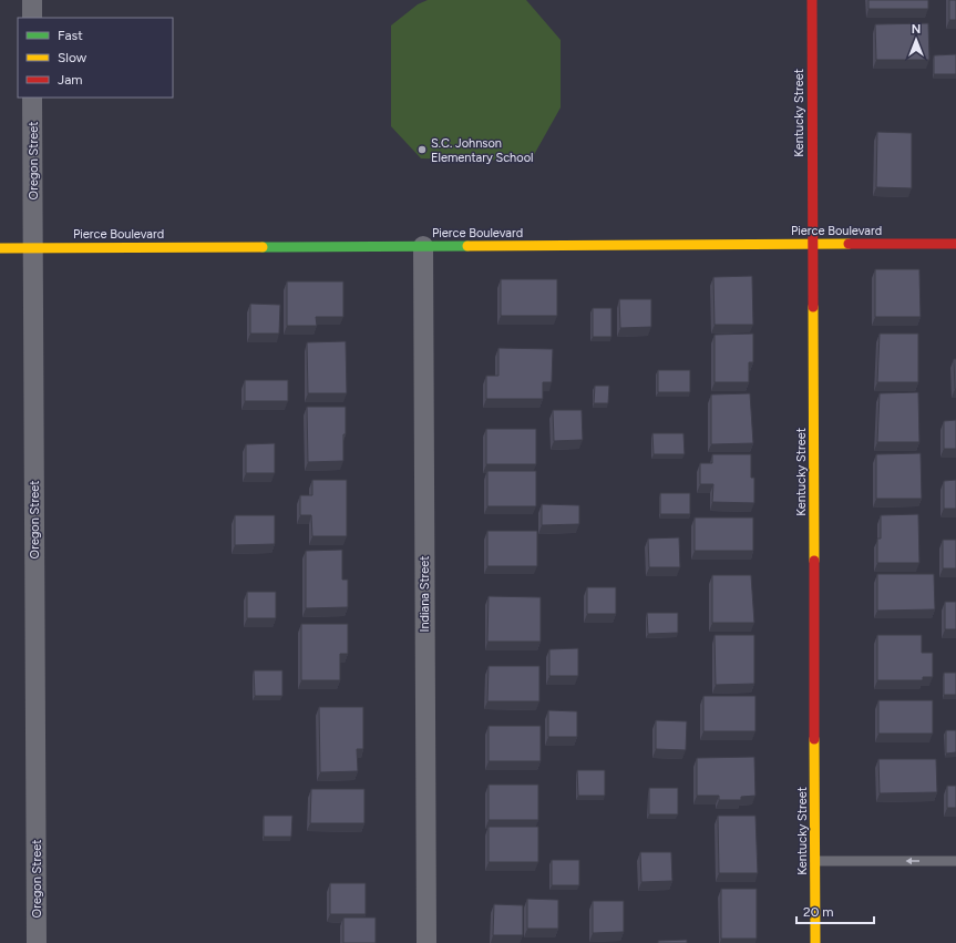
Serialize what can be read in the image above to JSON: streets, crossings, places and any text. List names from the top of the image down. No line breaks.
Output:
{"streets":{"street":["Kentucky Street","Oregon Street","Pierce Boulevard","Indiana Street"]},"crossings":[["Kentucky Street","Pierce Boulevard"],["Oregon Street","Pierce Boulevard"],["Pierce Boulevard","Indiana Street"]],"places":["S.C. Johnson Elementary School"],"legend":["Fast","Slow","Jam"],"scale_bar":"20 m","north":"top"}
